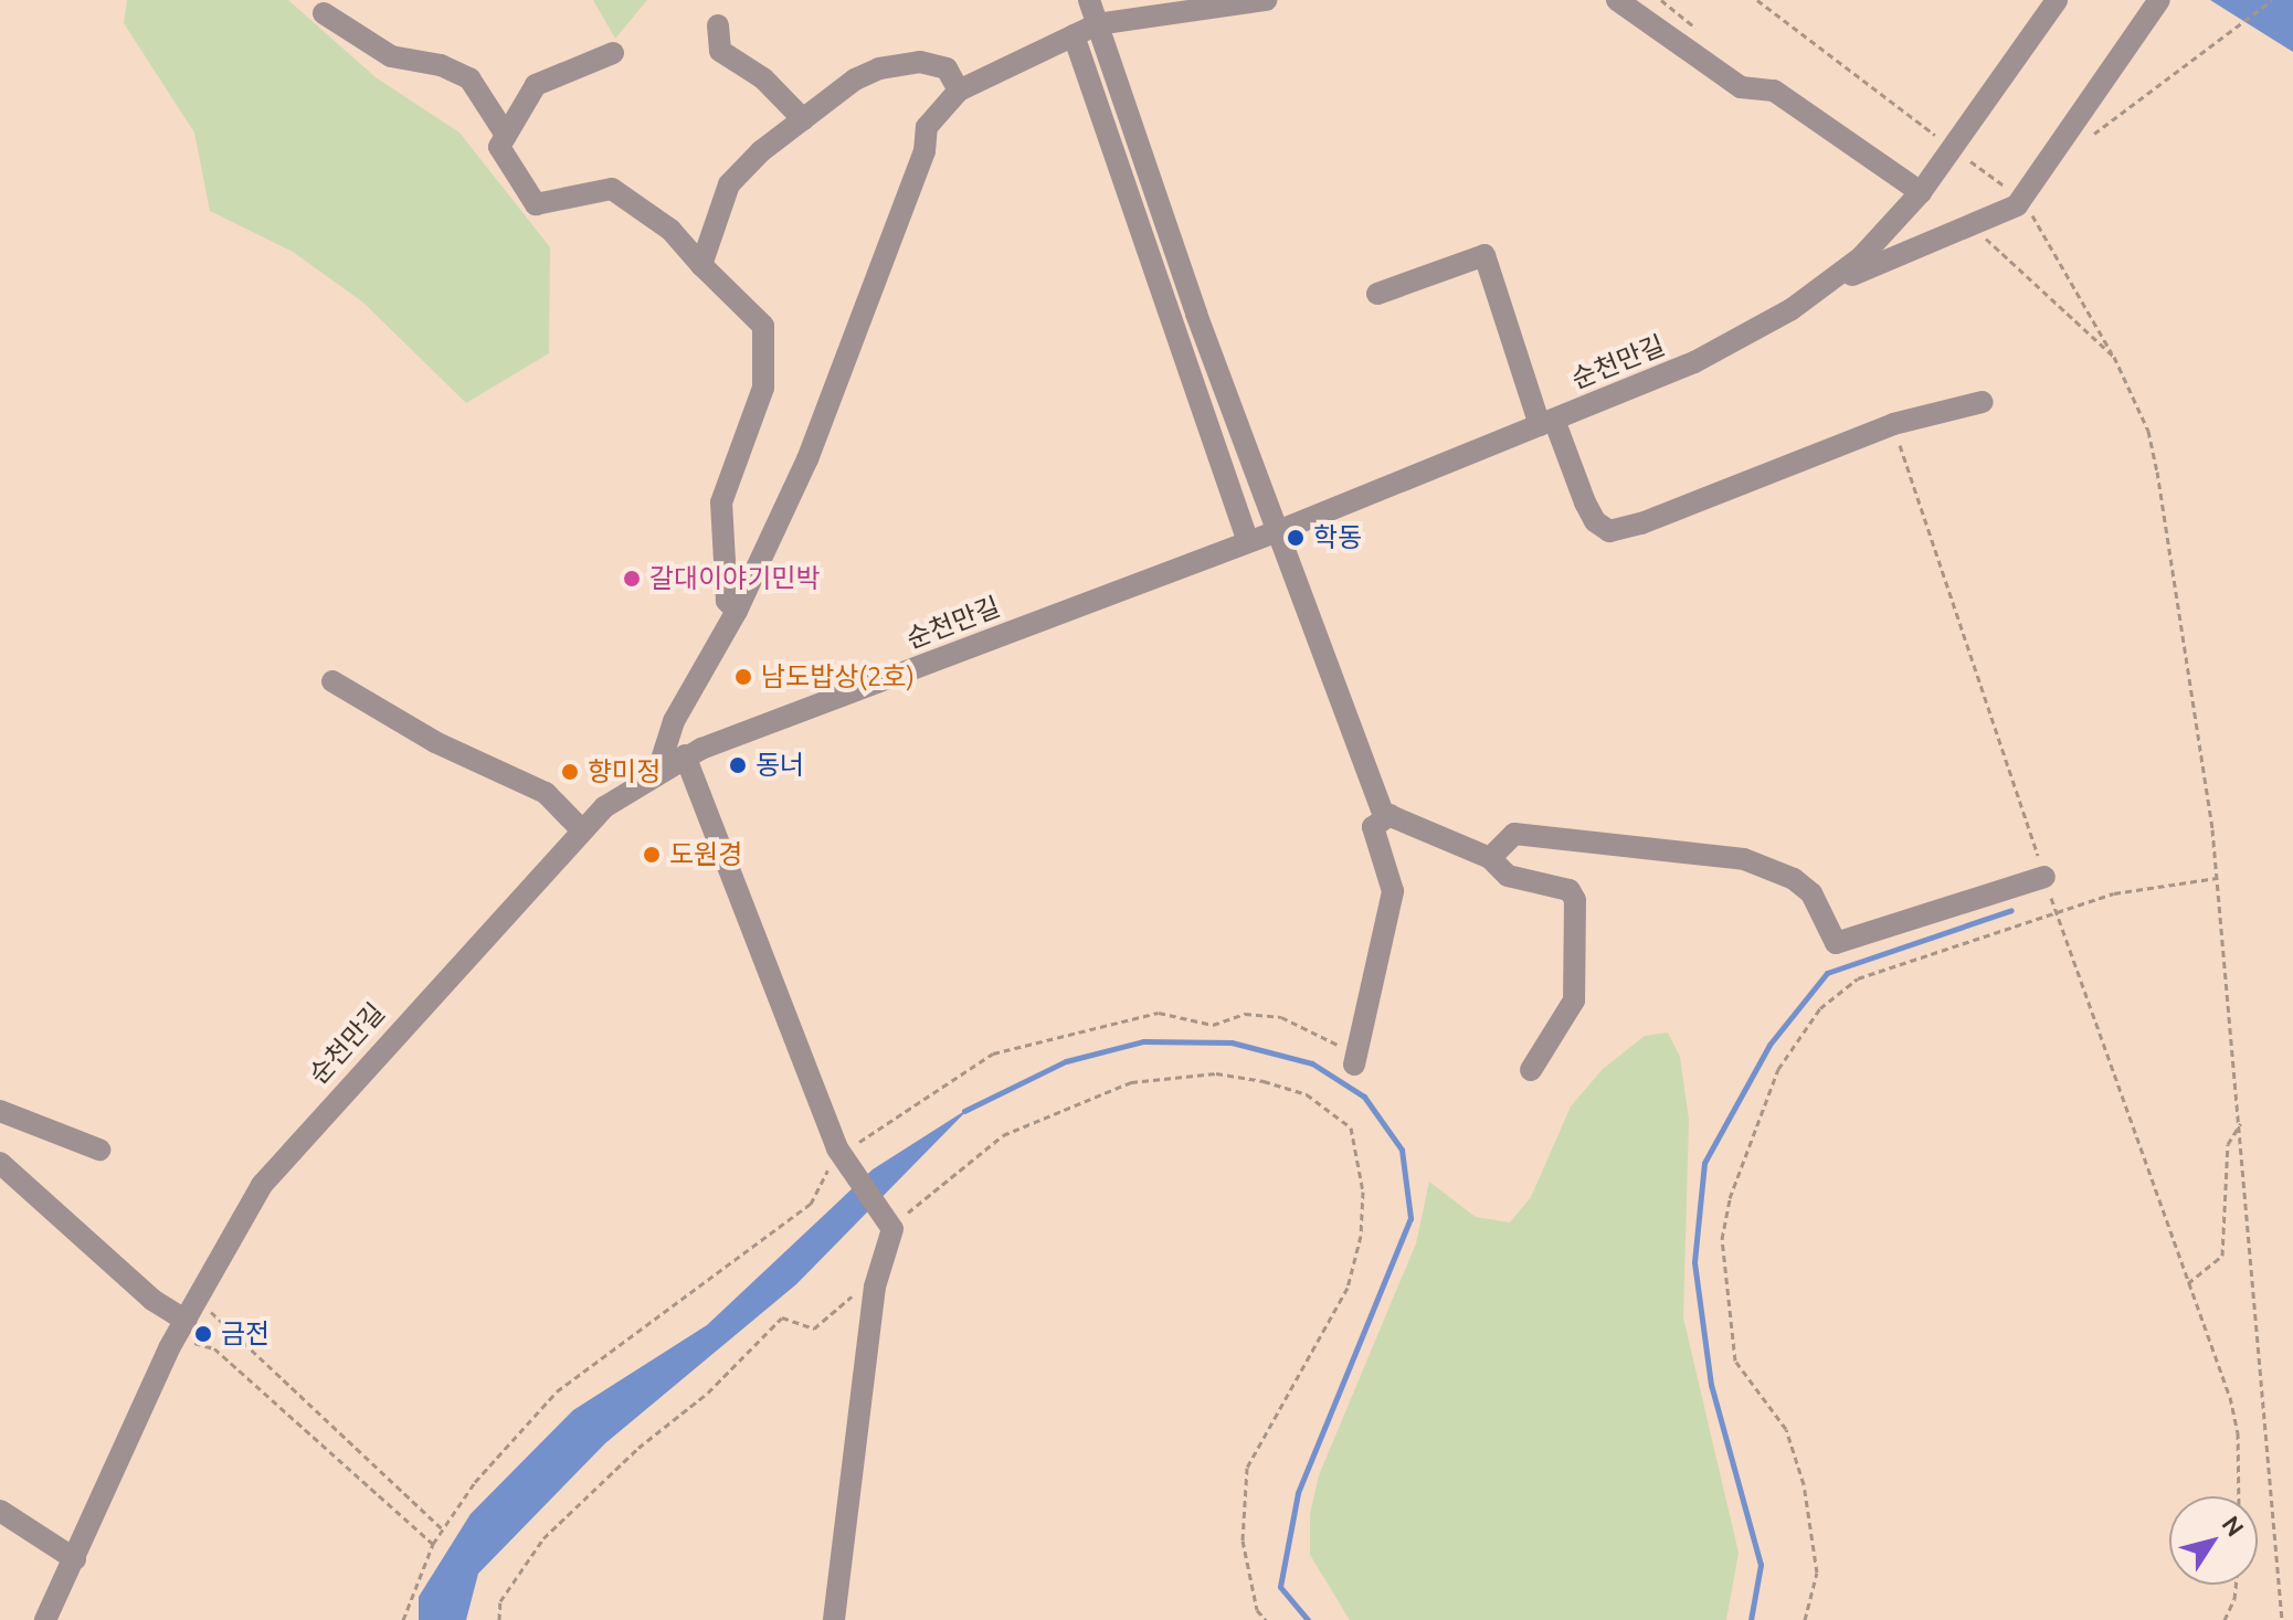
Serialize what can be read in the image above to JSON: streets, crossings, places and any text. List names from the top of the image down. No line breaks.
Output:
{"streets":{"street":["순천만길"]},"places":["학동","갈대이야기민박","남도밥상(2호)","동너","향미정","도원경","금전"],"north":"top right"}
